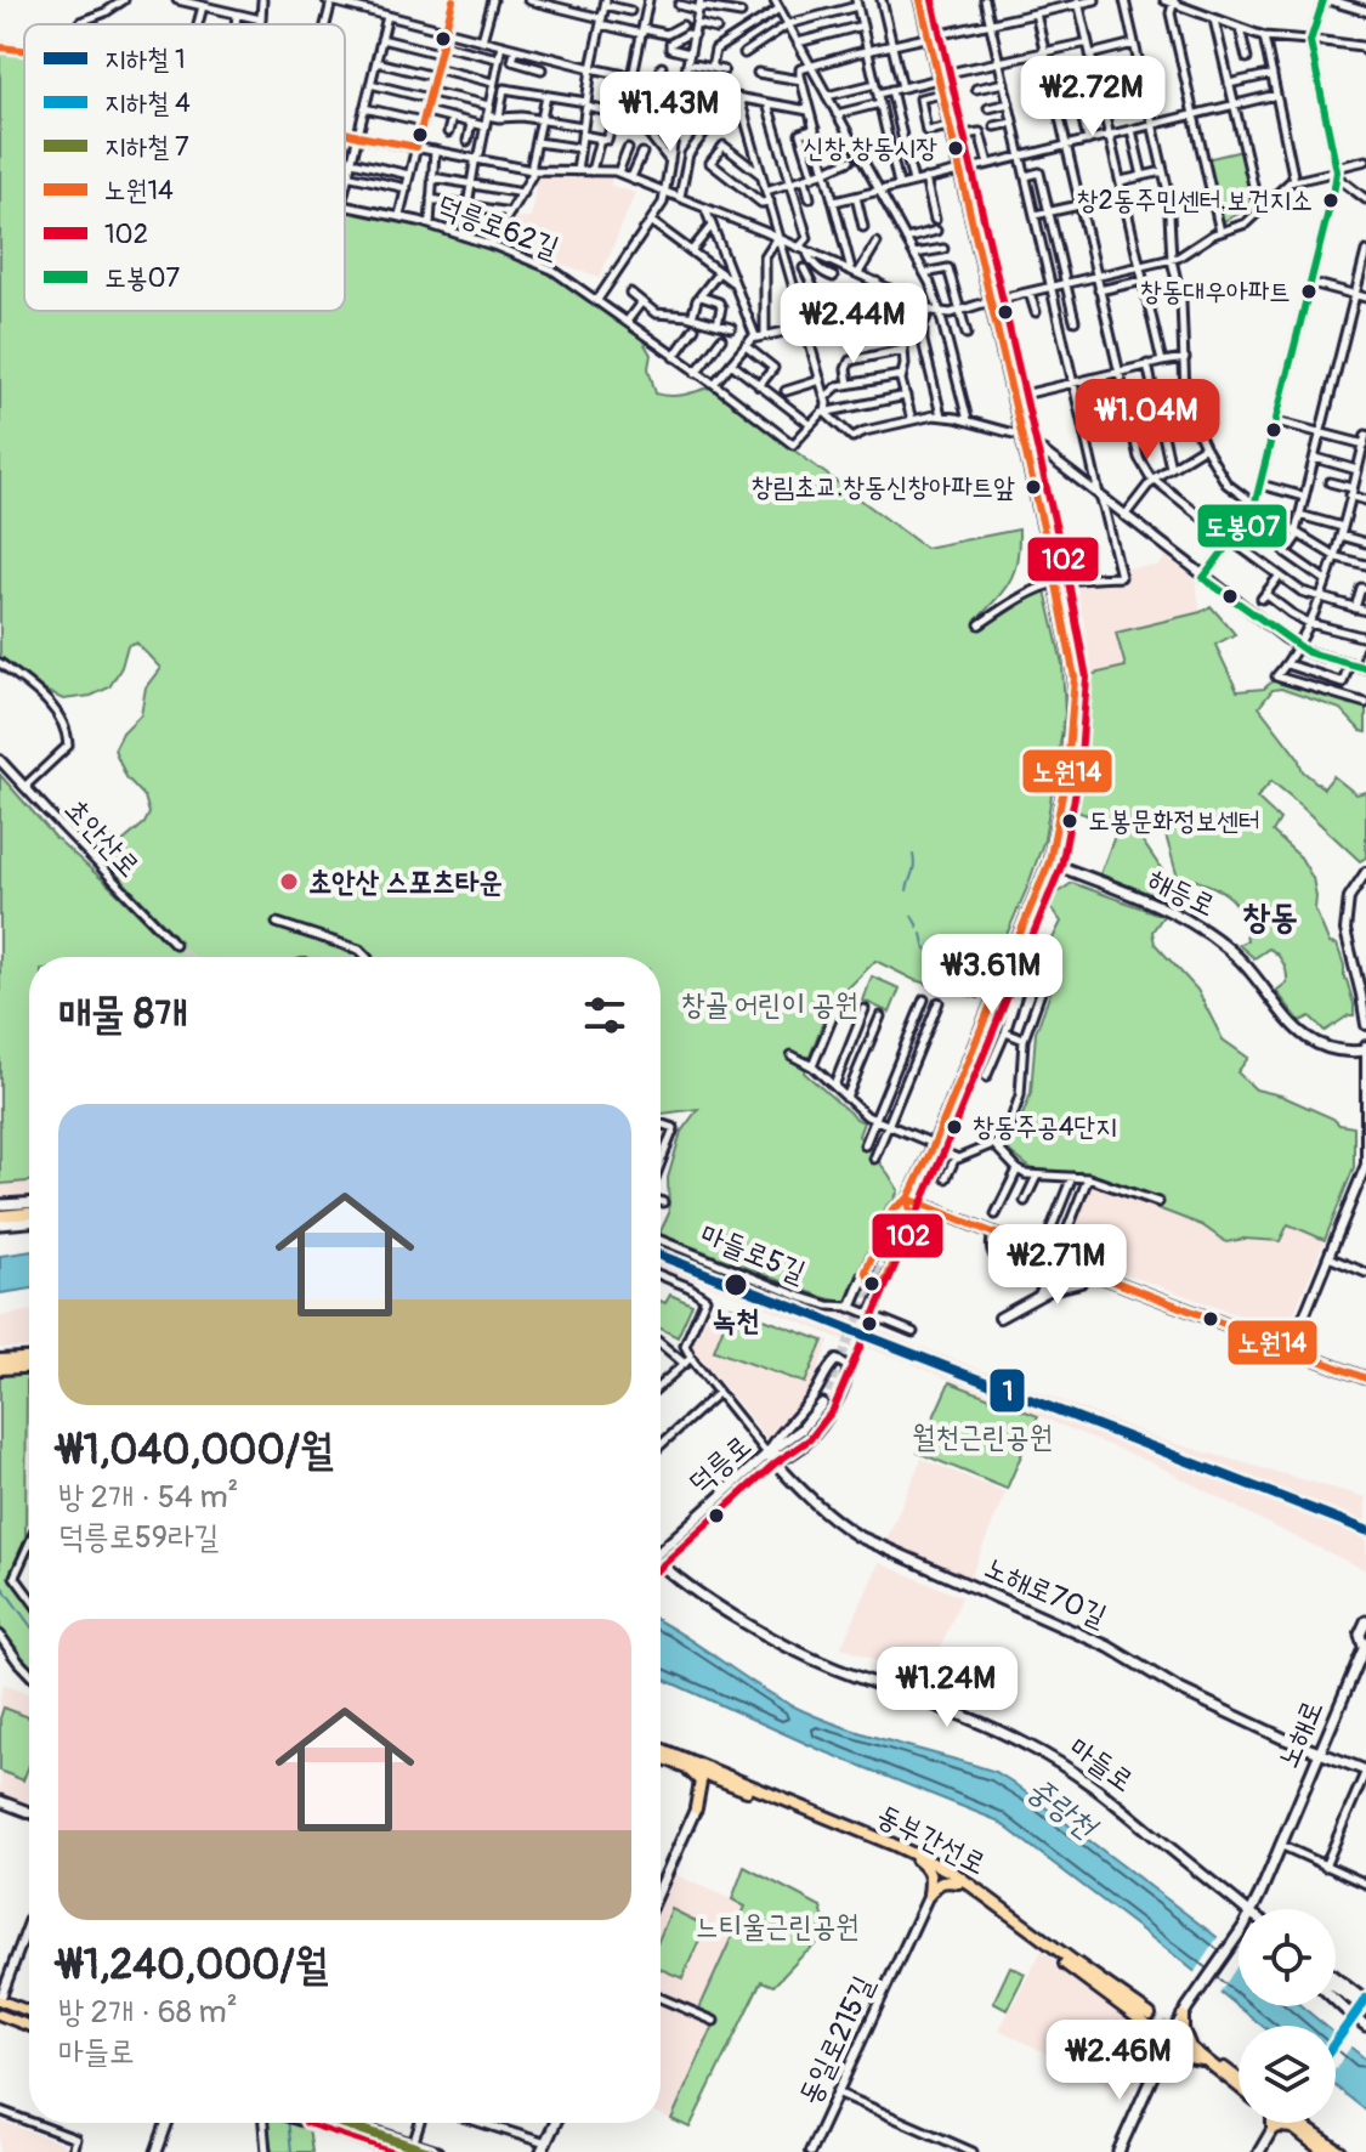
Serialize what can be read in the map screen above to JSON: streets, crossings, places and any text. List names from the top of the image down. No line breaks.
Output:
{"streets":{"highway":["동부간선로"],"main road":["해등로","덕릉로","노해로70길","노해로","마들로"],"street":["덕릉로62길","초안산로","마들로5길","동일로215길"]},"crossings":[["덕릉로","노해로70길"],["노해로70길","노해로"]],"districts":["창동"],"water":["중랑천"],"parks":["창골 어린이 공원","월천근린공원","느티울근린공원"],"places":["신창.창동시장","창2동주민센터.보건지소","창동대우아파트","창림초교.창동신창아파트앞","도봉문화정보센터","초안산 스포츠타운","창동주공4단지","녹천"],"lines":["transit line 노원14","transit line 102","transit line 도봉07","metro line 1","metro line 4","metro line 7"],"legend":["지하철 1","지하철 4","지하철 7","노원14","102","도봉07"],"page":{"price":["₩2.72M","₩1.43M","₩2.44M","₩1.04M","₩3.61M","₩2.71M","₩1.24M","₩2.46M"],"heading":"매물 8개","list":[{"name":"₩1,040,000/월","note":"방 2개 · 54 m² · 덕릉로59라길"},{"name":"₩1,240,000/월","note":"방 2개 · 68 m² · 마들로"}]}}
